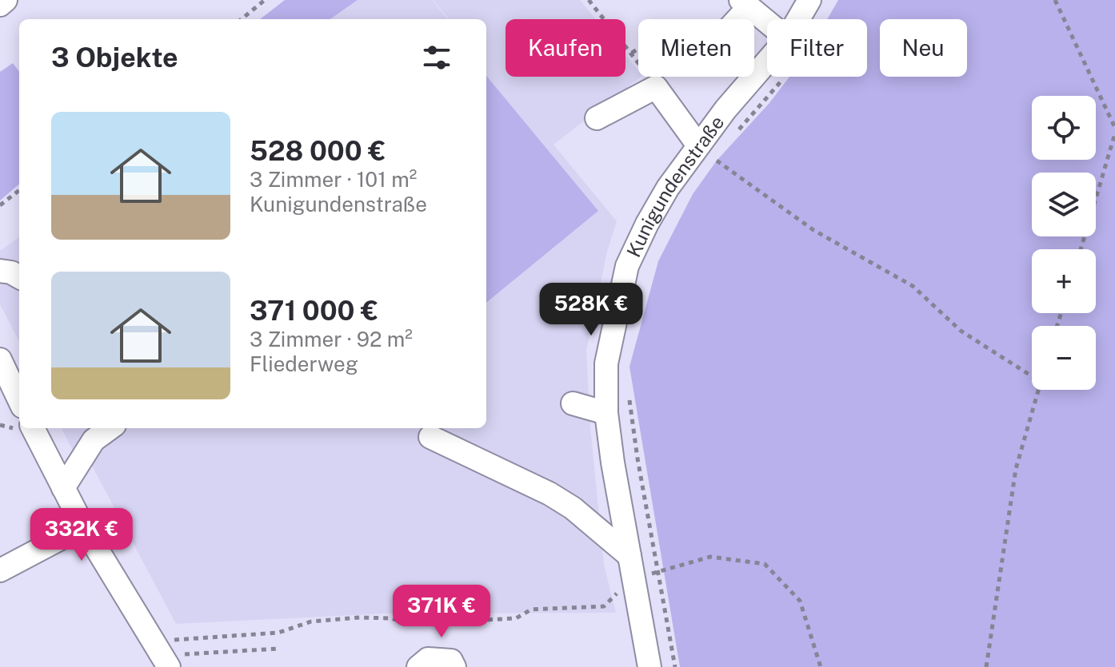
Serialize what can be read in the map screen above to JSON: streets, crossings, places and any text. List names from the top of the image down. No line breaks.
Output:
{"streets":{"street":["Kunigundenstraße"]},"page":{"chip":["Kaufen","Mieten","Filter","Neu"],"heading":"3 Objekte","map_buttons":["+","−"],"list":[{"name":"528 000 €","note":"3 Zimmer · 101 m² · Kunigundenstraße"},{"name":"371 000 €","note":"3 Zimmer · 92 m² · Fliederweg"}],"price":["528K €","332K €","371K €"]}}
